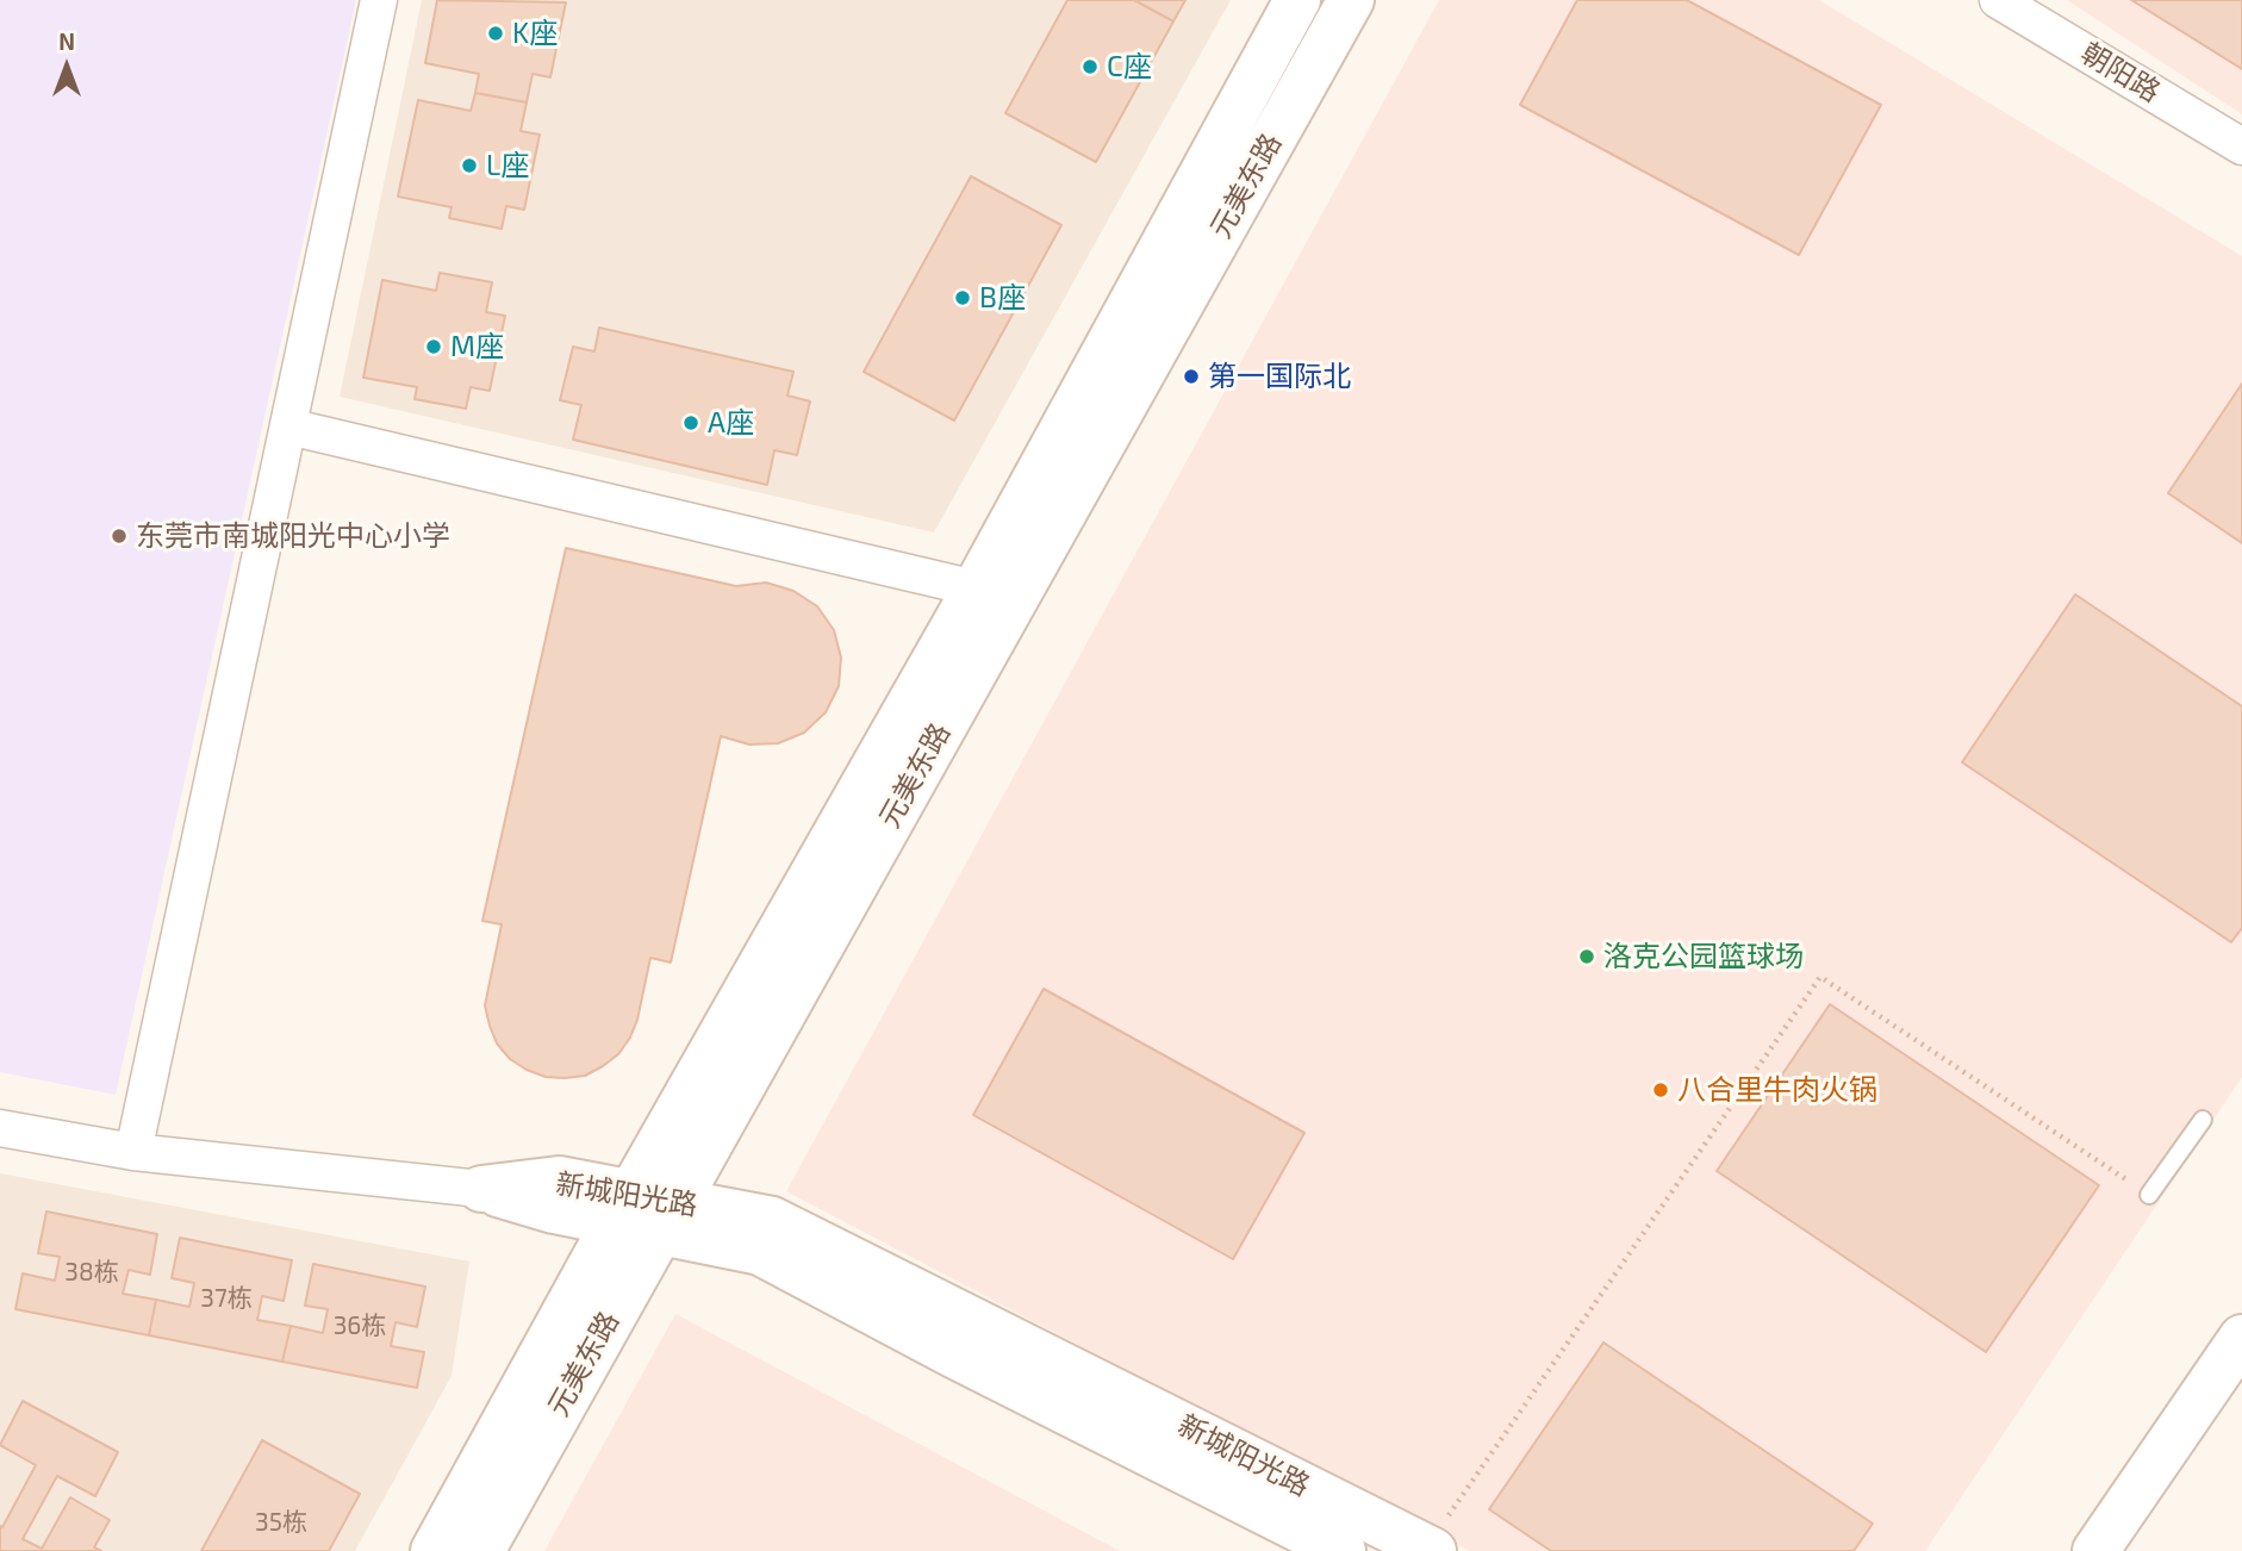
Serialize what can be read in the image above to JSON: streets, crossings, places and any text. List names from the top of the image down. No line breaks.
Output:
{"streets":{"street":["朝阳路","元美东路","新城阳光路"]},"crossings":[["元美东路","新城阳光路"]],"places":["K座","C座","L座","B座","M座","第一国际北","A座","东莞市南城阳光中心小学","洛克公园篮球场","八合里牛肉火锅"],"house_numbers":["38栋","37栋","36栋","35栋"],"north":"top"}
